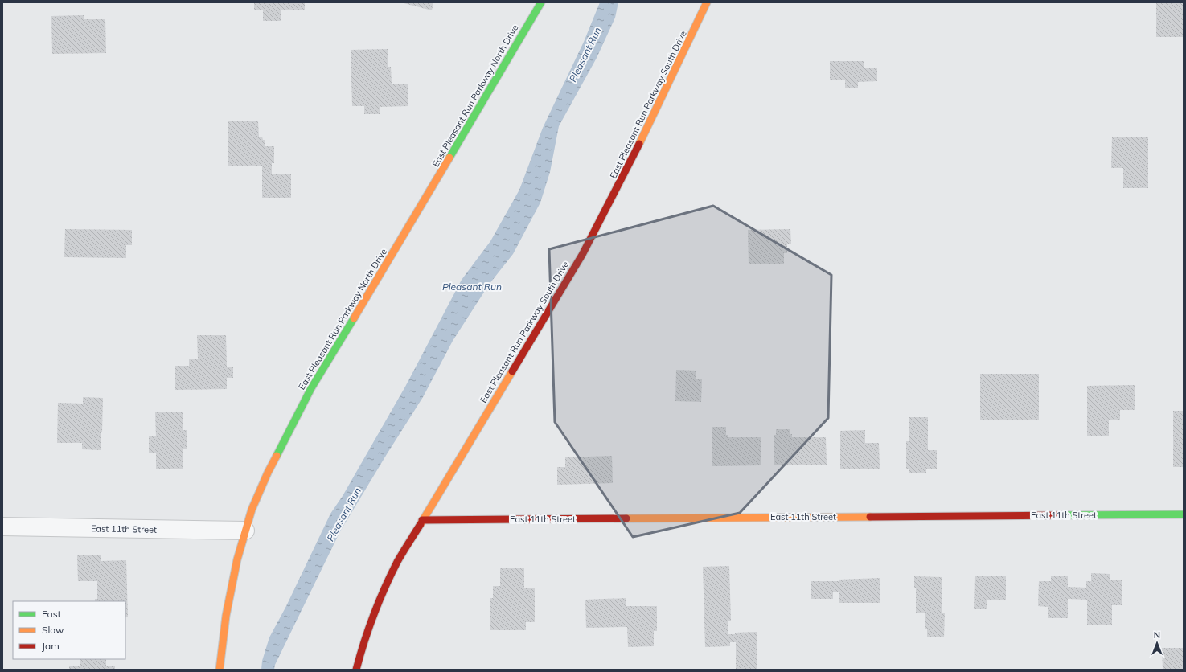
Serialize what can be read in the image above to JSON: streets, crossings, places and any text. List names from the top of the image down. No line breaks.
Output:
{"streets":{"street":["East Pleasant Run Parkway North Drive","East Pleasant Run Parkway South Drive","East 11th Street"]},"crossings":[["East Pleasant Run Parkway North Drive","East 11th Street"],["East Pleasant Run Parkway South Drive","East 11th Street"]],"water":["Pleasant Run"],"legend":["Fast","Slow","Jam"],"north":"top"}
